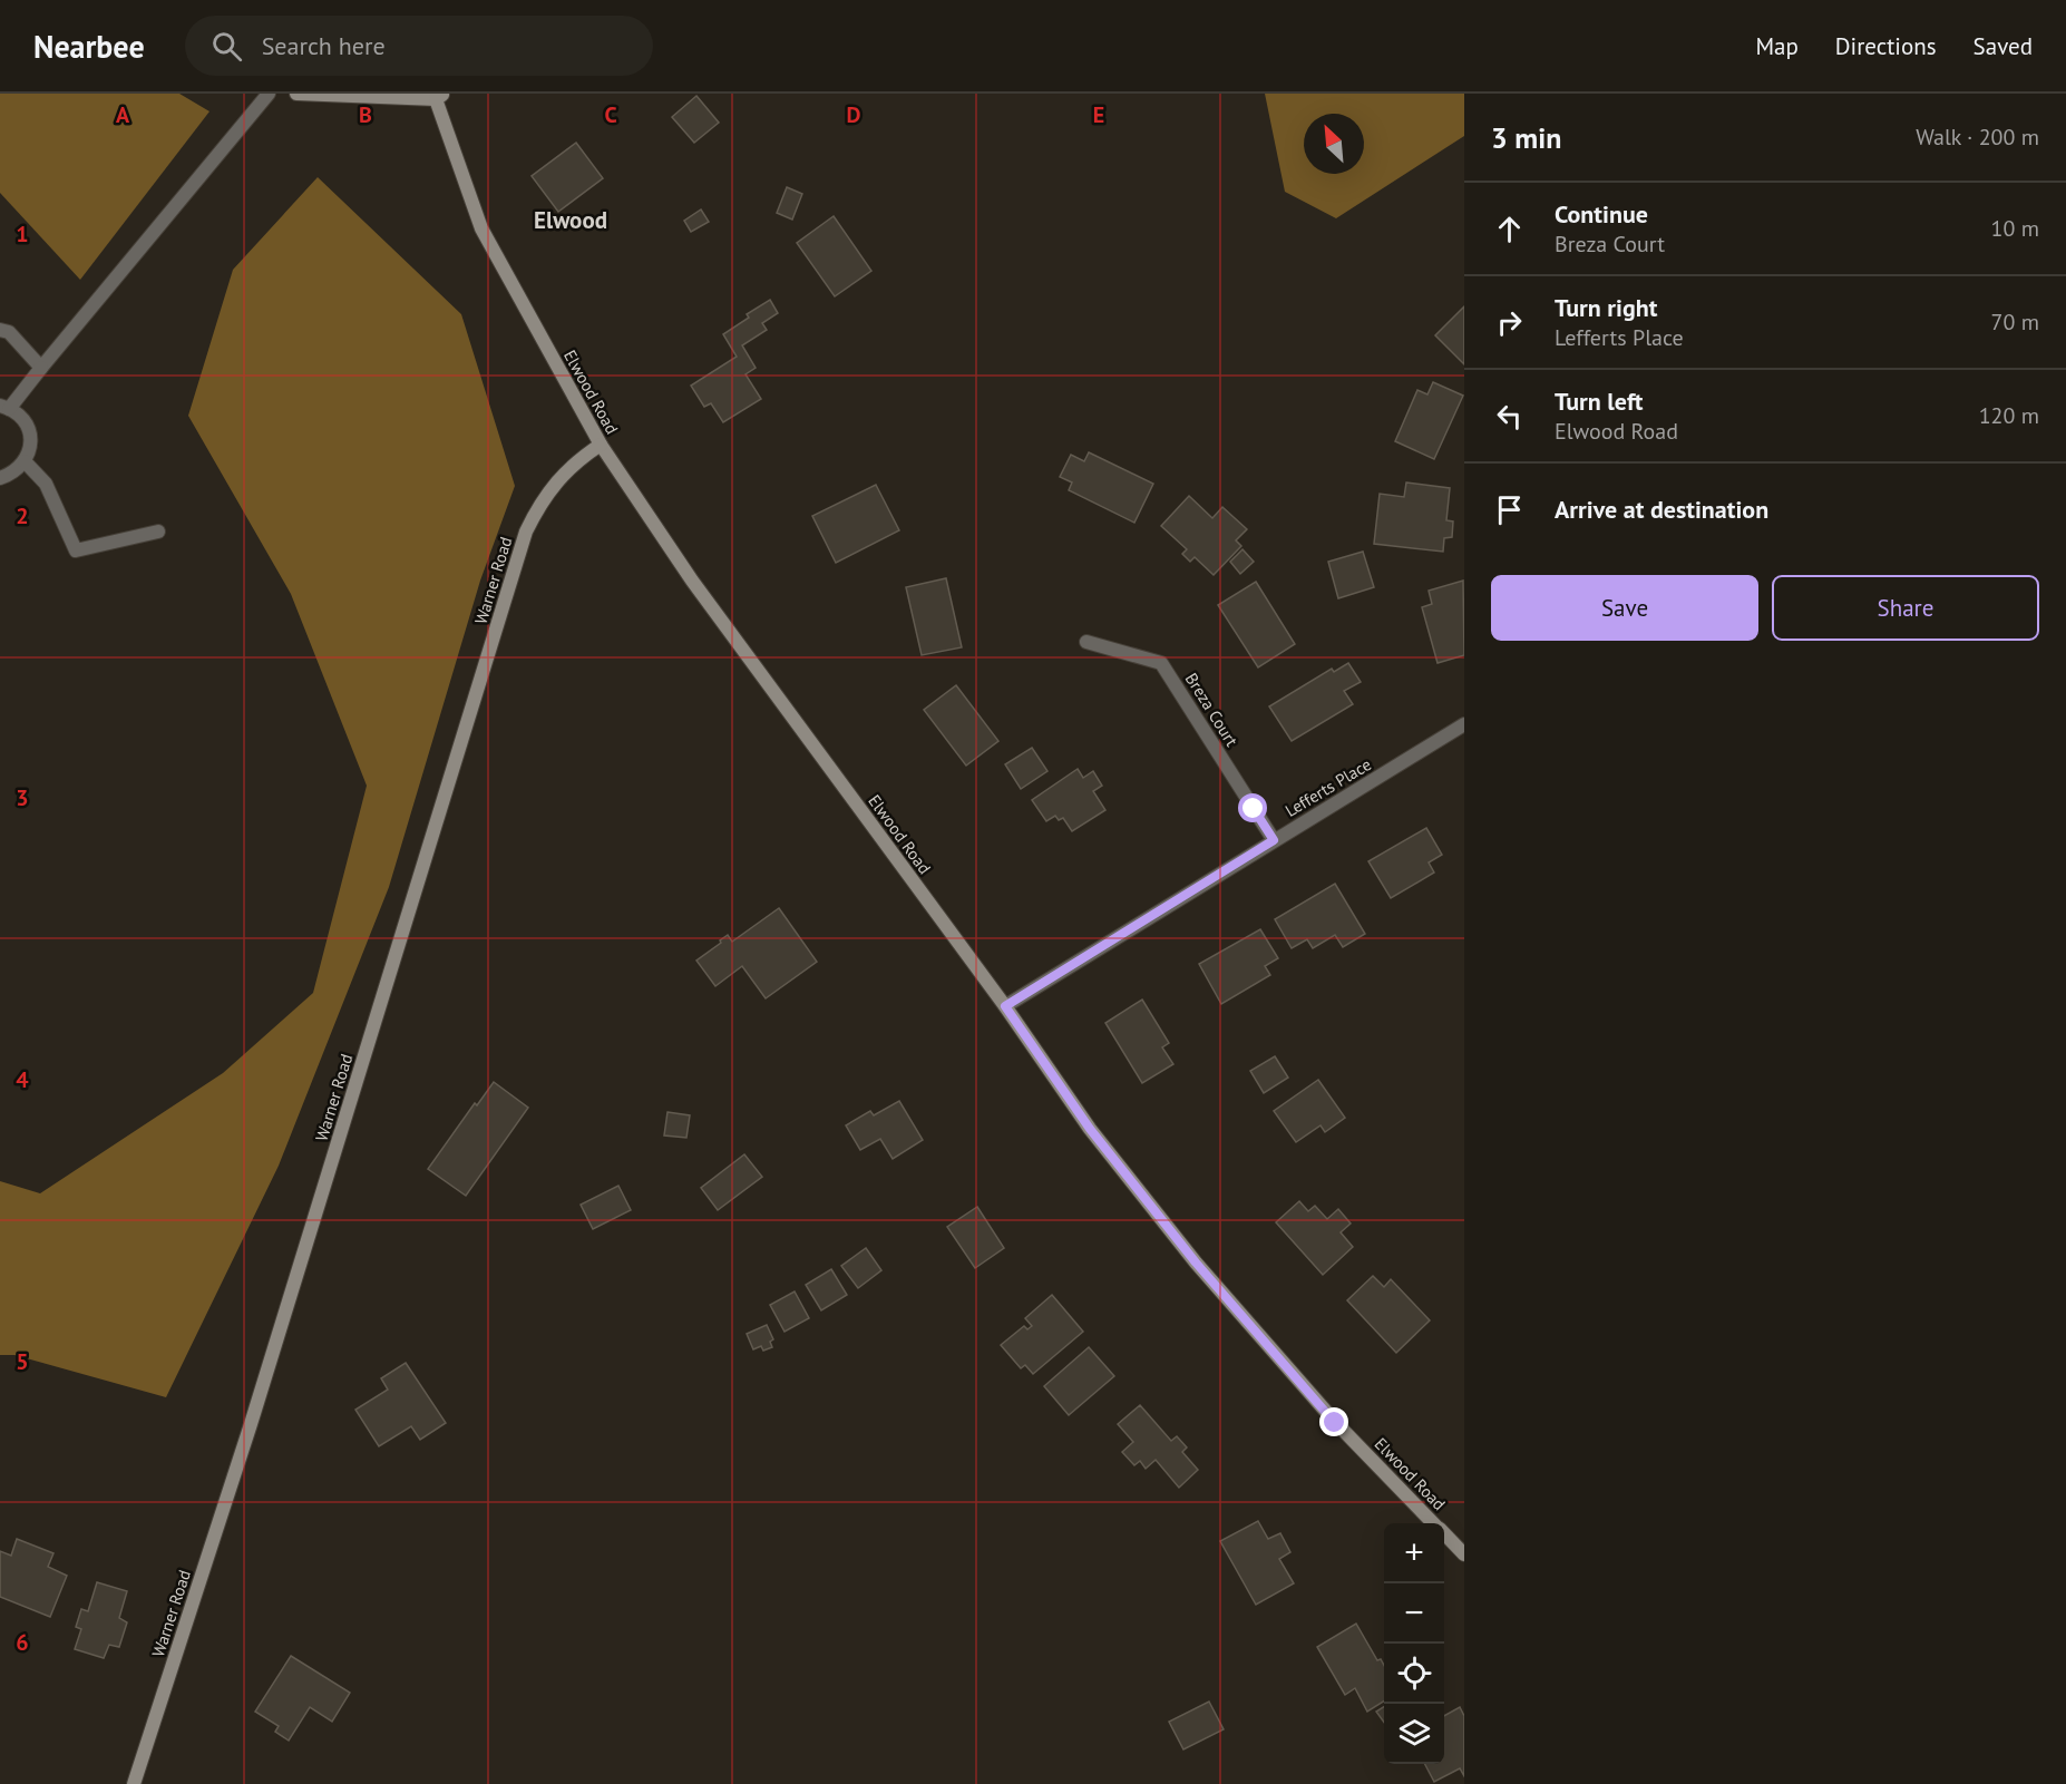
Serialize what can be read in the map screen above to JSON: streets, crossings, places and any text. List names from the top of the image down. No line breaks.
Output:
{"streets":{"main road":["Elwood Road","Warner Road"],"street":["Breza Court","Lefferts Place"]},"crossings":[["Elwood Road","Warner Road"],["Elwood Road","Lefferts Place"],["Breza Court","Lefferts Place"]],"districts":["Elwood"],"north":"top left","page":{"header":"Nearbee","search":"Search here","nav":["Map","Directions","Saved"],"heading":["3 min","Walk · 200 m"],"list":[["Continue","Breza Court","10 m"],["Turn right","Lefferts Place","70 m"],["Turn left","Elwood Road","120 m"],"Arrive at destination"],"buttons":["Save","Share"],"map_buttons":["+","−"]},"grid":{"columns":["A","B","C","D","E"],"rows":["1","2","3","4","5","6"]}}
